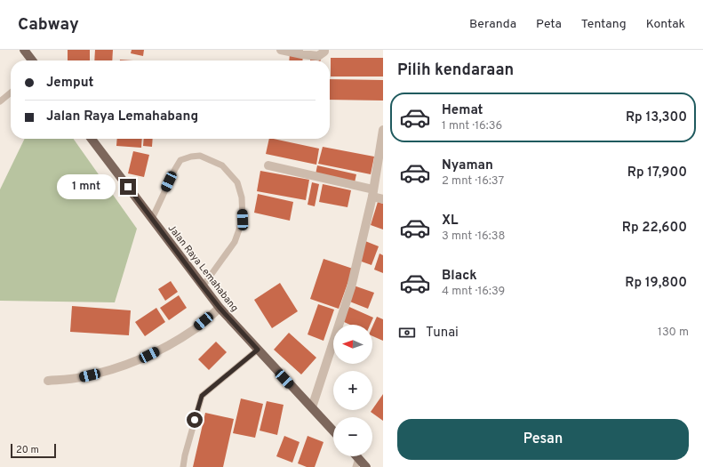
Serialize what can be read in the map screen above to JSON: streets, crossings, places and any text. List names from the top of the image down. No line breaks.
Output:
{"streets":{"main road":["Jalan Raya Lemahabang"]},"scale_bar":"20 m","north":"left","page":{"header":"Cabway","nav":["Beranda","Peta","Tentang","Kontak"],"heading":"Pilih kendaraan","banner":["Jemput","Jalan Raya Lemahabang"],"list":[{"name":"Hemat","note":"1 mnt · 16:36","value":"Rp 13,300"},{"name":"Nyaman","note":"2 mnt · 16:37","value":"Rp 17,900"},{"name":"XL","note":"3 mnt · 16:38","value":"Rp 22,600"},{"name":"Black","note":"4 mnt · 16:39","value":"Rp 19,800"}],"bubble":"1 mnt","pay":["Tunai","130 m"],"map_buttons":["+","−"],"buttons":"Pesan","scale":"20 m"}}
